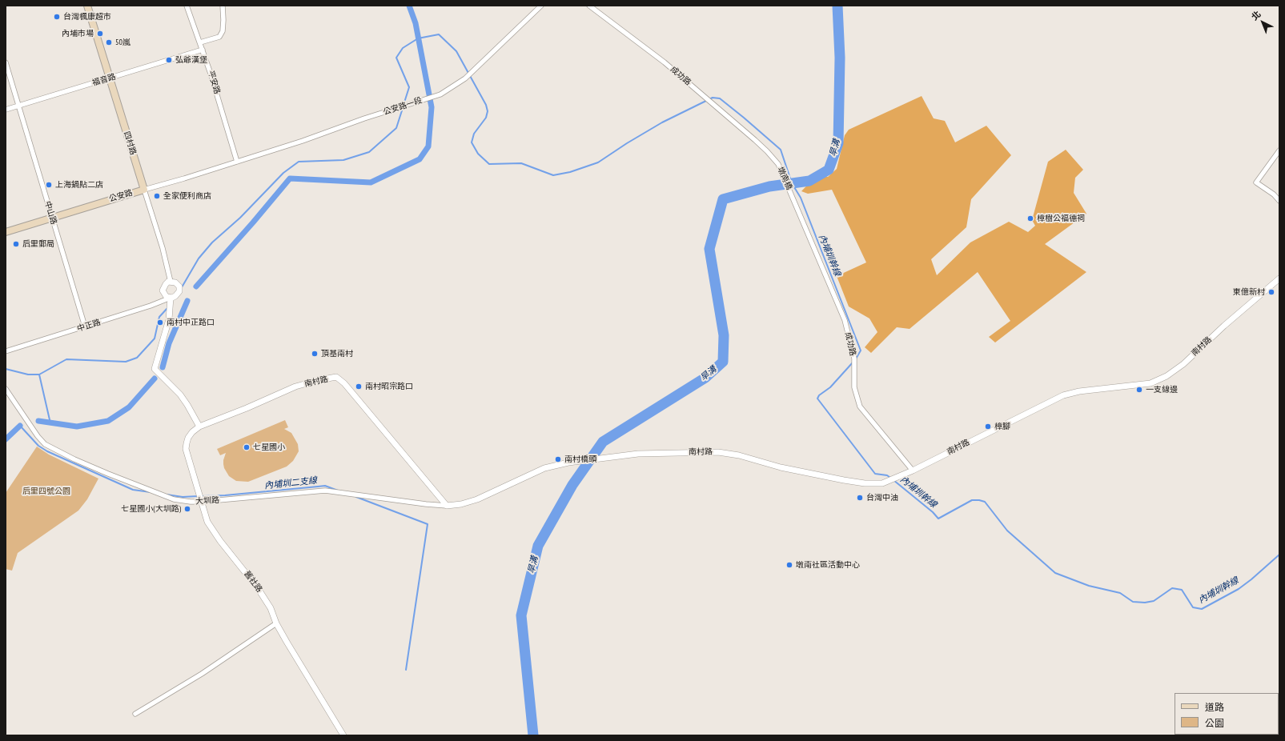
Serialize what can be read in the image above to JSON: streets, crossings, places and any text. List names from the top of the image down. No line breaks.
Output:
{"streets":{"main road":["四村路","公安路"],"street":["成功路","福音路","平安路","公安路一段","墩南橋","中山路","中正路","南村路","大圳路","舊社路"]},"crossings":[["成功路","墩南橋"],["成功路","南村路"],["福音路","平安路"],["福音路","四村路"],["福音路","中山路"],["平安路","公安路一段"],["平安路","公安路"],["公安路一段","公安路"],["四村路","公安路"],["四村路","中正路"],["公安路","中山路"],["中山路","中正路"],["南村路","大圳路"],["南村路","舊社路"],["大圳路","舊社路"]],"water":["旱溝","內埔圳幹線","內埔圳二支線"],"parks":["后里四號公園"],"places":["台灣楓康超市","內埔市場","50嵐","弘爺漢堡","上海鍋貼二店","全家便利商店","樟樹公福德祠","后里郵局","東億新村","南村中正路口","頂基南村","南村昭宗路口","一支線邊","樟腳","七星國小","南村橋頭","台灣中油","七星國小(大圳路)","墩南社區活動中心"],"legend":["道路","公園"],"north":"top left"}
